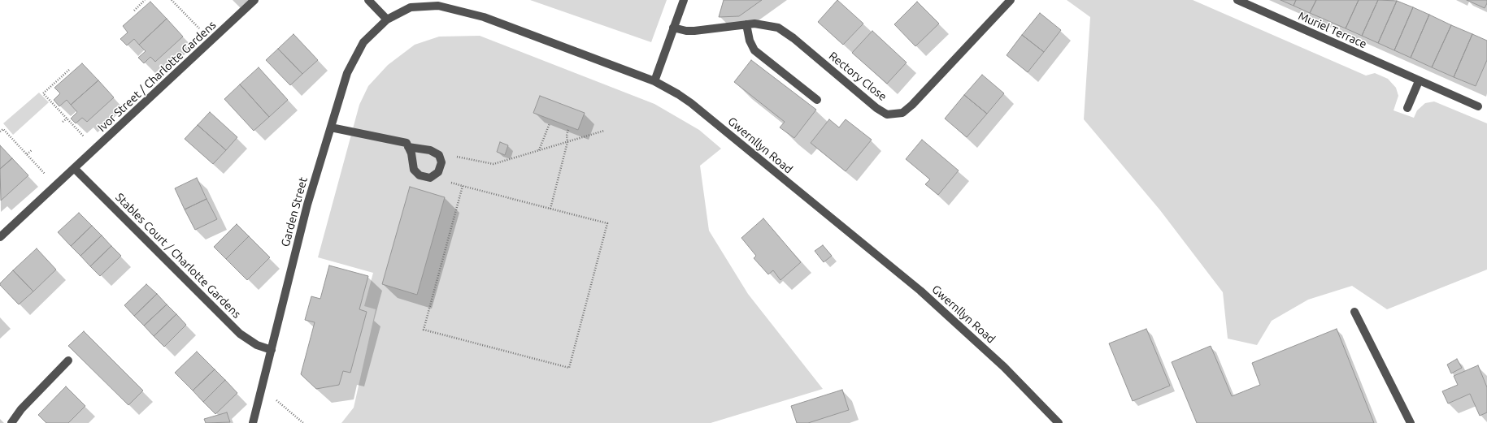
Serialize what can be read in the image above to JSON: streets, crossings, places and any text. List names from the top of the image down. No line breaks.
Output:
{"streets":{"street":["Muriel Terrace","Ivor Street / Charlotte Gardens","Rectory Close","Gwernllyn Road","Garden Street","Stables Court / Charlotte Gardens"]},"crossings":[["Ivor Street / Charlotte Gardens","Stables Court / Charlotte Gardens"],["Gwernllyn Road","Garden Street"],["Garden Street","Stables Court / Charlotte Gardens"]]}
